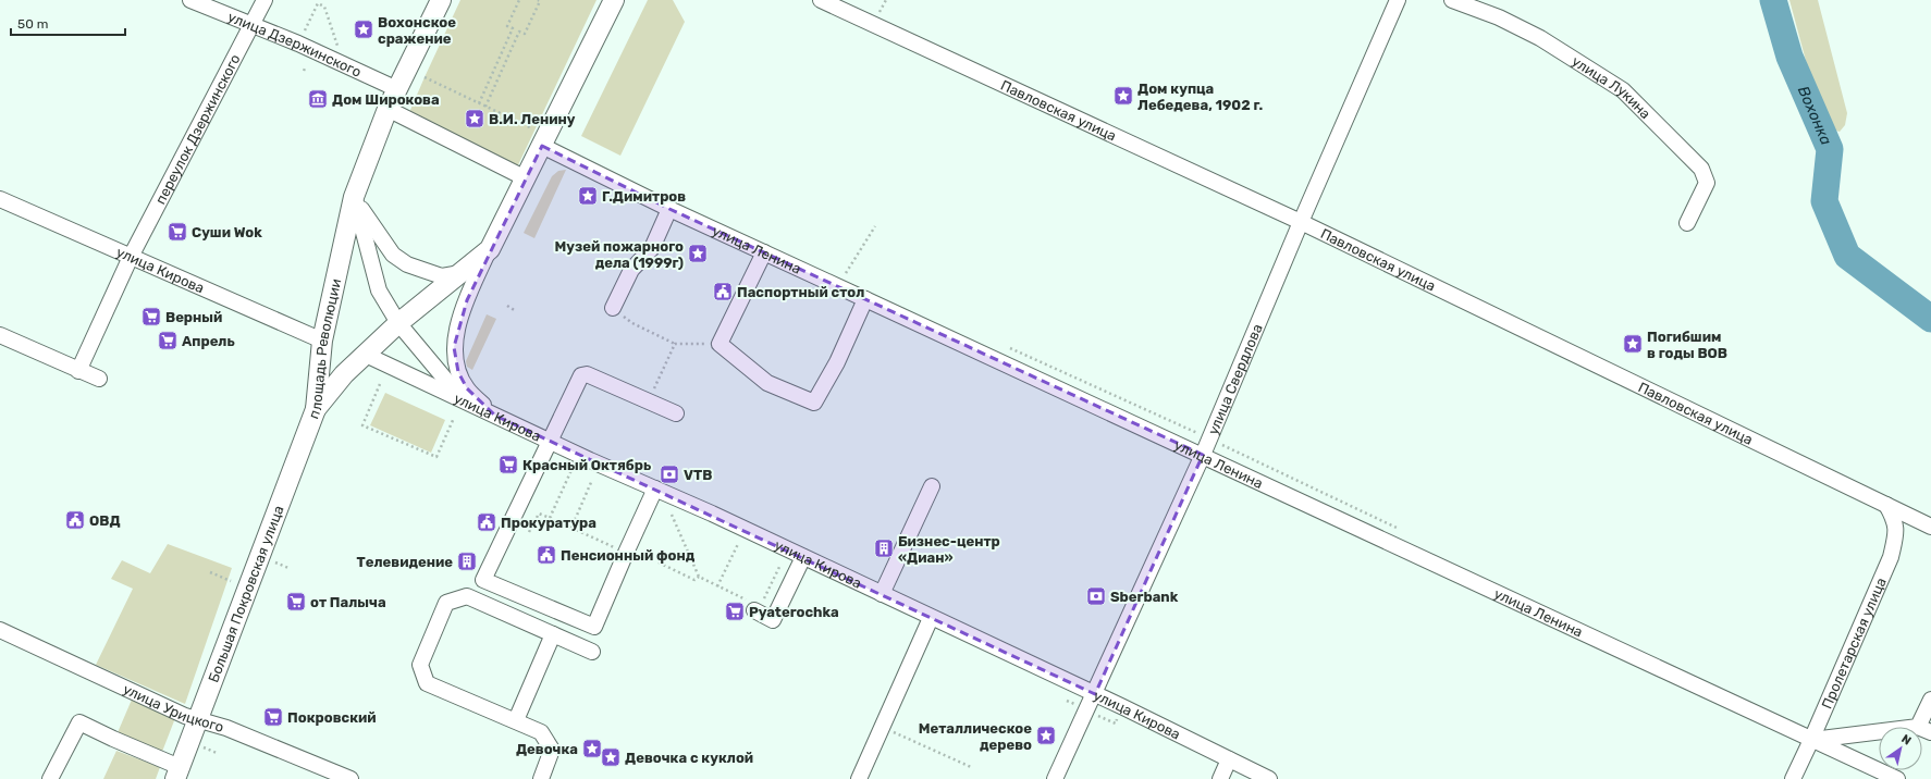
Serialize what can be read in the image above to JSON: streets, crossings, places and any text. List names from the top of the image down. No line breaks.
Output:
{"streets":{"main road":["площадь Революции","Большая Покровская улица"],"street":["улица Дзержинского","улица Лукина","Павловская улица","переулок Дзержинского","улица Ленина","улица Кирова","улица Свердлова","Пролетарская улица","улица Урицкого"]},"crossings":[["улица Дзержинского","переулок Дзержинского"],["улица Дзержинского","площадь Революции"],["Павловская улица","улица Свердлова"],["Павловская улица","Пролетарская улица"],["переулок Дзержинского","улица Кирова"],["улица Ленина","площадь Революции"],["улица Ленина","улица Свердлова"],["улица Ленина","Пролетарская улица"],["улица Кирова","площадь Революции"],["улица Кирова","улица Свердлова"],["площадь Революции","Большая Покровская улица"],["Большая Покровская улица","улица Урицкого"]],"water":["Вохонка"],"places":{"place":["Вохонское сражение","Дом купца Лебедева, 1902 г.","В.И. Ленину","Г.Димитров","Музей пожарного дела (1999г)","Погибшим в годы ВОВ","Металлическое дерево","Девочка","Девочка с куклой"],"museum":["Дом Широкова"],"supermarket":["Суши Wok","Верный","Апрель","Красный Октябрь","от Палыча","Pyaterochka","Покровский"],"public building":["Паспортный стол","ОВД","Прокуратура","Пенсионный фонд"],"bank":["VTB","Sberbank"],"building":["Бизнес-центр «Диан»","Телевидение"]},"scale_bar":"50 m","north":"top right"}
